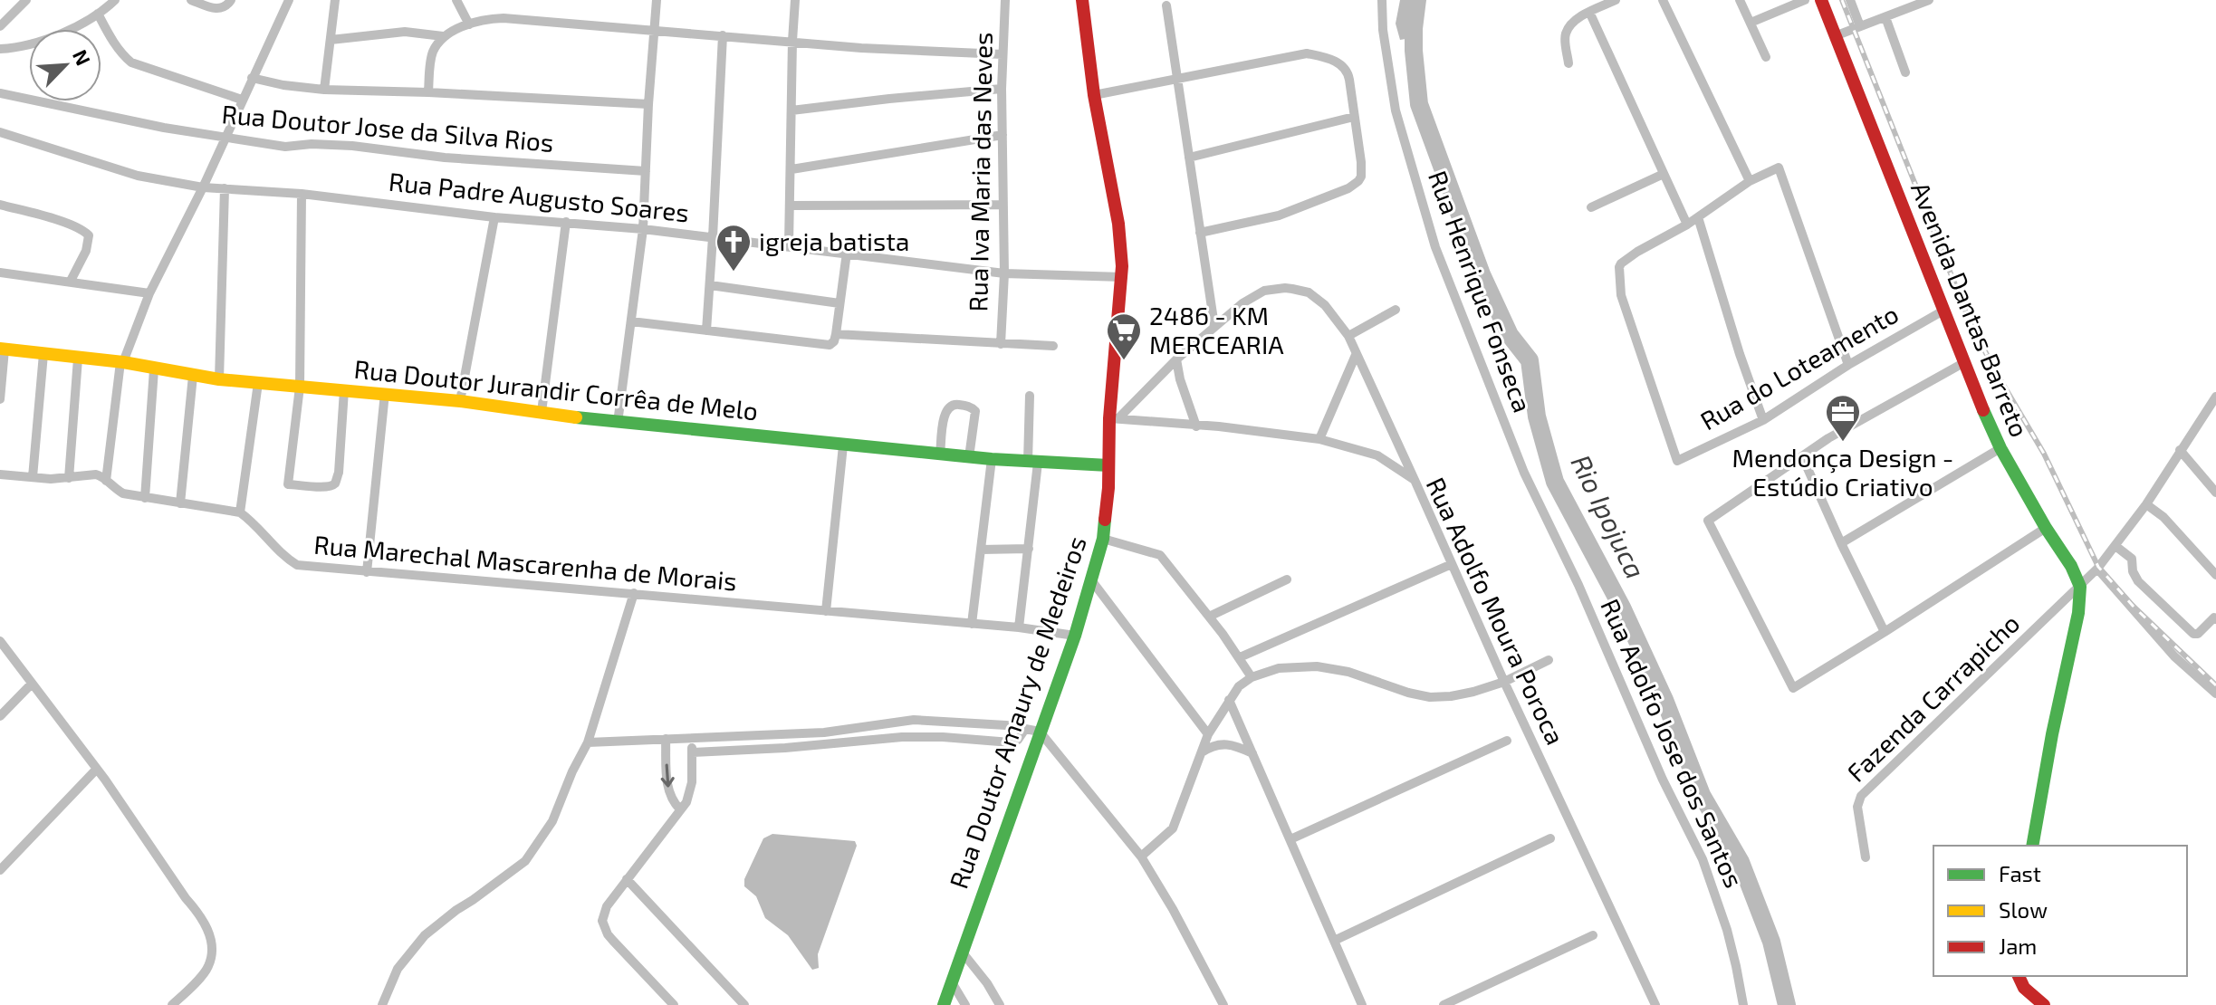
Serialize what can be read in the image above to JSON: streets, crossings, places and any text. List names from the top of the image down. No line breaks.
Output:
{"streets":{"street":["Rua Doutor Jose da Silva Rios","Rua Iva Maria das Neves","Rua Padre Augusto Soares","Rua Henrique Fonseca","Avenida Dantas Barreto","Rua do Loteamento","Rua Doutor Jurandir Corrêa de Melo","Rua Marechal Mascarenha de Morais","Rua Adolfo Moura Poroca","Fazenda Carrapicho","Rua Doutor Amaury de Medeiros","Rua Adolfo Jose dos Santos"]},"crossings":[["Rua Iva Maria das Neves","Rua Padre Augusto Soares"],["Rua Padre Augusto Soares","Rua Doutor Amaury de Medeiros"],["Rua Henrique Fonseca","Rua Adolfo Jose dos Santos"],["Avenida Dantas Barreto","Rua do Loteamento"],["Avenida Dantas Barreto","Fazenda Carrapicho"],["Rua Doutor Jurandir Corrêa de Melo","Rua Doutor Amaury de Medeiros"],["Rua Marechal Mascarenha de Morais","Rua Doutor Amaury de Medeiros"],["Rua Adolfo Moura Poroca","Rua Doutor Amaury de Medeiros"]],"water":["Rio Ipojuca"],"places":{"church":["igreja batista"],"supermarket":["2486 - KM MERCEARIA"],"office":["Mendonça Design - Estúdio Criativo"]},"legend":["Fast","Slow","Jam"],"north":"top right"}
